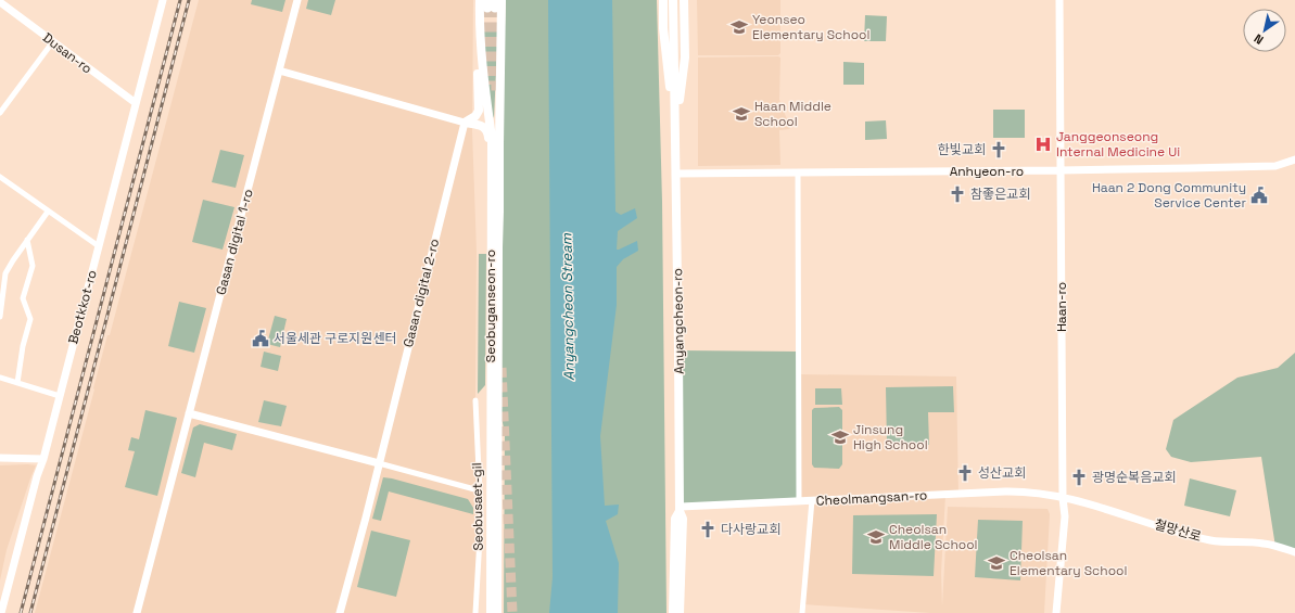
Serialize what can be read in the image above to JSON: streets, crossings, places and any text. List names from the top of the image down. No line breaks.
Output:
{"streets":{"main road":["Seobuganseon-ro","Anyangcheon-ro"],"street":["Dusan-ro","Anhyeon-ro","Gasan digital 1-ro","Gasan digital 2-ro","Beotkkot-ro","Haan-ro","Cheolmangsan-ro","Seobusaet-gil","철망산로"]},"crossings":[["Dusan-ro","Beotkkot-ro"],["Anhyeon-ro","Haan-ro"],["Anhyeon-ro","Anyangcheon-ro"],["Haan-ro","Cheolmangsan-ro"],["Haan-ro","철망산로"],["Anyangcheon-ro","Cheolmangsan-ro"],["Cheolmangsan-ro","철망산로"]],"water":["Anyangcheon Stream"],"places":{"school or university":["Yeonseo Elementary School","Haan Middle School","Jinsung High School","Cheolsan Middle School","Cheolsan Elementary School"],"hospital":["Janggeonseong Internal Medicine Ui"],"church":["한빛교회","참좋은교회","성산교회","광명순복음교회","다사랑교회"],"public building":["Haan 2 Dong Community Service Center","서울세관 구로지원센터"]},"north":"bottom left"}
